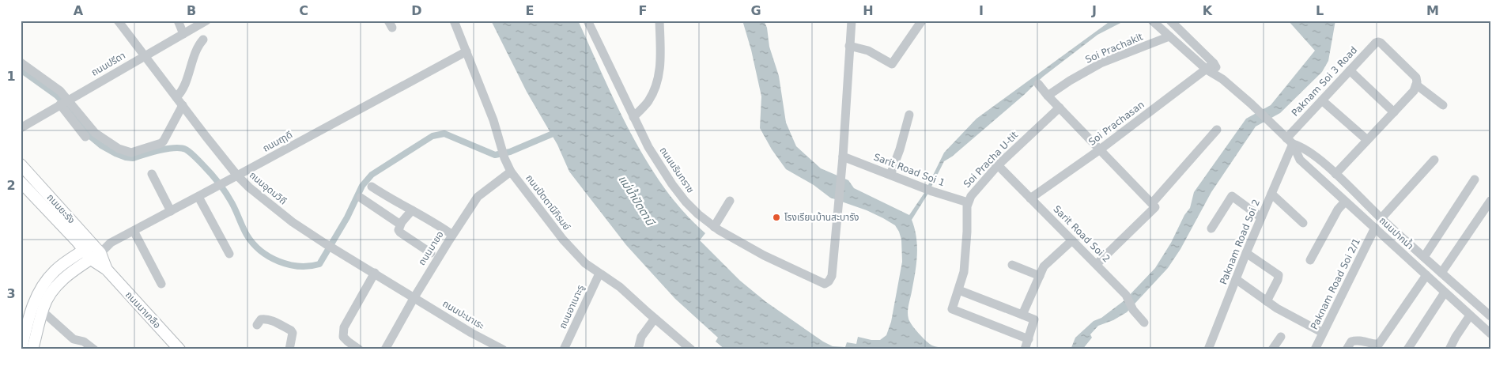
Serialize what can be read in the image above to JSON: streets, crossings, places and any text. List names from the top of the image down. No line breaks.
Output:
{"streets":{"main road":["ถนนยะรัง","ถนนนาเกลือ"],"street":["Soi Prachakit","ถนนปรีดา","Paknam Soi 3 Road","Soi Prachasan","ถนนฤๅดี","Soi Pracha U-tit","ถนนนรินทราช","Sarit Road Soi 1","ถนนอุดมวิถี","ถนนปัตตานีภิรมย์","ถนนปากน้ำ","Sarit Road Soi 2","Paknam Road Soi 2","ถนนมายอ","Paknam Road Soi 2/1","ถนนอาเนาะรู","ถนนปะนาเระ"]},"crossings":[["Soi Prachakit","ถนนปากน้ำ"],["ถนนปรีดา","ถนนอุดมวิถี"],["Paknam Soi 3 Road","ถนนปากน้ำ"],["Paknam Soi 3 Road","Paknam Road Soi 2"],["Soi Prachasan","ถนนปากน้ำ"],["Soi Prachasan","Sarit Road Soi 2"],["ถนนฤๅดี","ถนนอุดมวิถี"],["ถนนฤๅดี","ถนนปัตตานีภิรมย์"],["ถนนฤๅดี","ถนนยะรัง"],["ถนนฤๅดี","ถนนนาเกลือ"],["Soi Pracha U-tit","Sarit Road Soi 1"],["Soi Pracha U-tit","Sarit Road Soi 2"],["ถนนนรินทราช","Sarit Road Soi 1"],["ถนนอุดมวิถี","ถนนมายอ"],["ถนนอุดมวิถี","ถนนปะนาเระ"],["ถนนปัตตานีภิรมย์","ถนนมายอ"],["ถนนปัตตานีภิรมย์","ถนนอาเนาะรู"],["ถนนยะรัง","ถนนนาเกลือ"],["ถนนปากน้ำ","Paknam Road Soi 2"],["ถนนปากน้ำ","Paknam Road Soi 2/1"],["ถนนมายอ","ถนนปะนาเระ"]],"water":["แม่น้ำปัตตานี"],"places":["โรงเรียนบ้านสะบารัง"],"grid":{"columns":["A","B","C","D","E","F","G","H","I","J","K","L","M"],"rows":["1","2","3"]}}
